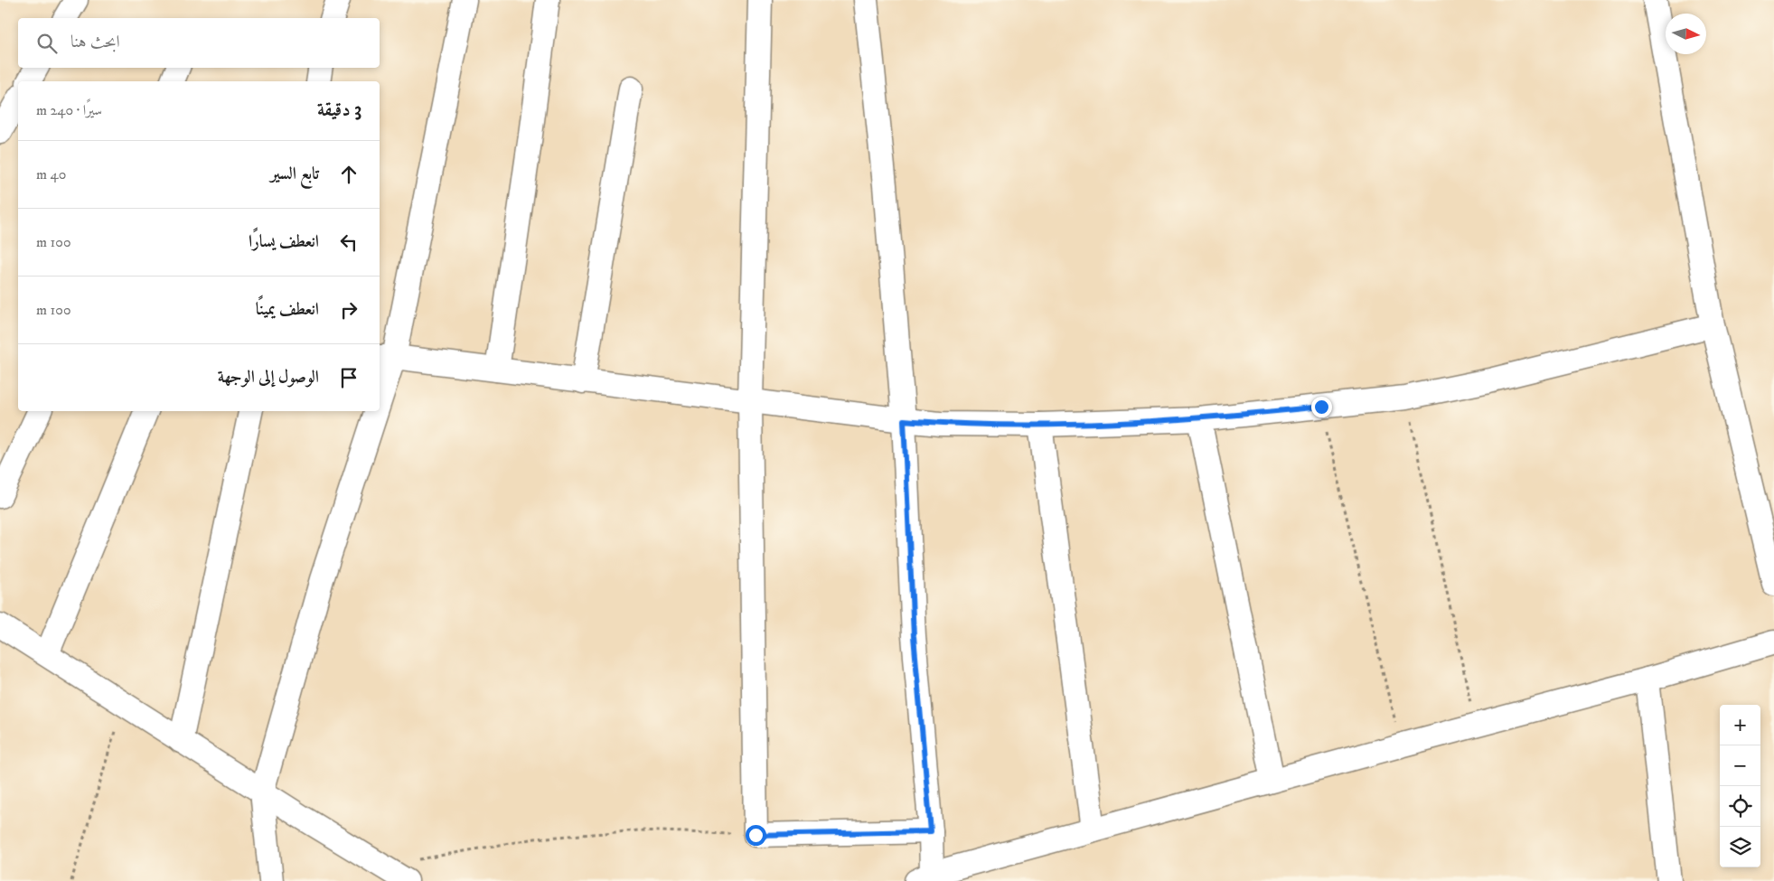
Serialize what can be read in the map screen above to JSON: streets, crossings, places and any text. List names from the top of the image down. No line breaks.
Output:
{"north":"right","page":{"search":"ابحث هنا","heading":["3 دقيقة","سيرًا · 240 m"],"list":[["تابع السير","40 m"],["انعطف يسارًا","100 m"],["انعطف يمينًا","100 m"],"الوصول إلى الوجهة"],"map_buttons":["+","−"]}}
